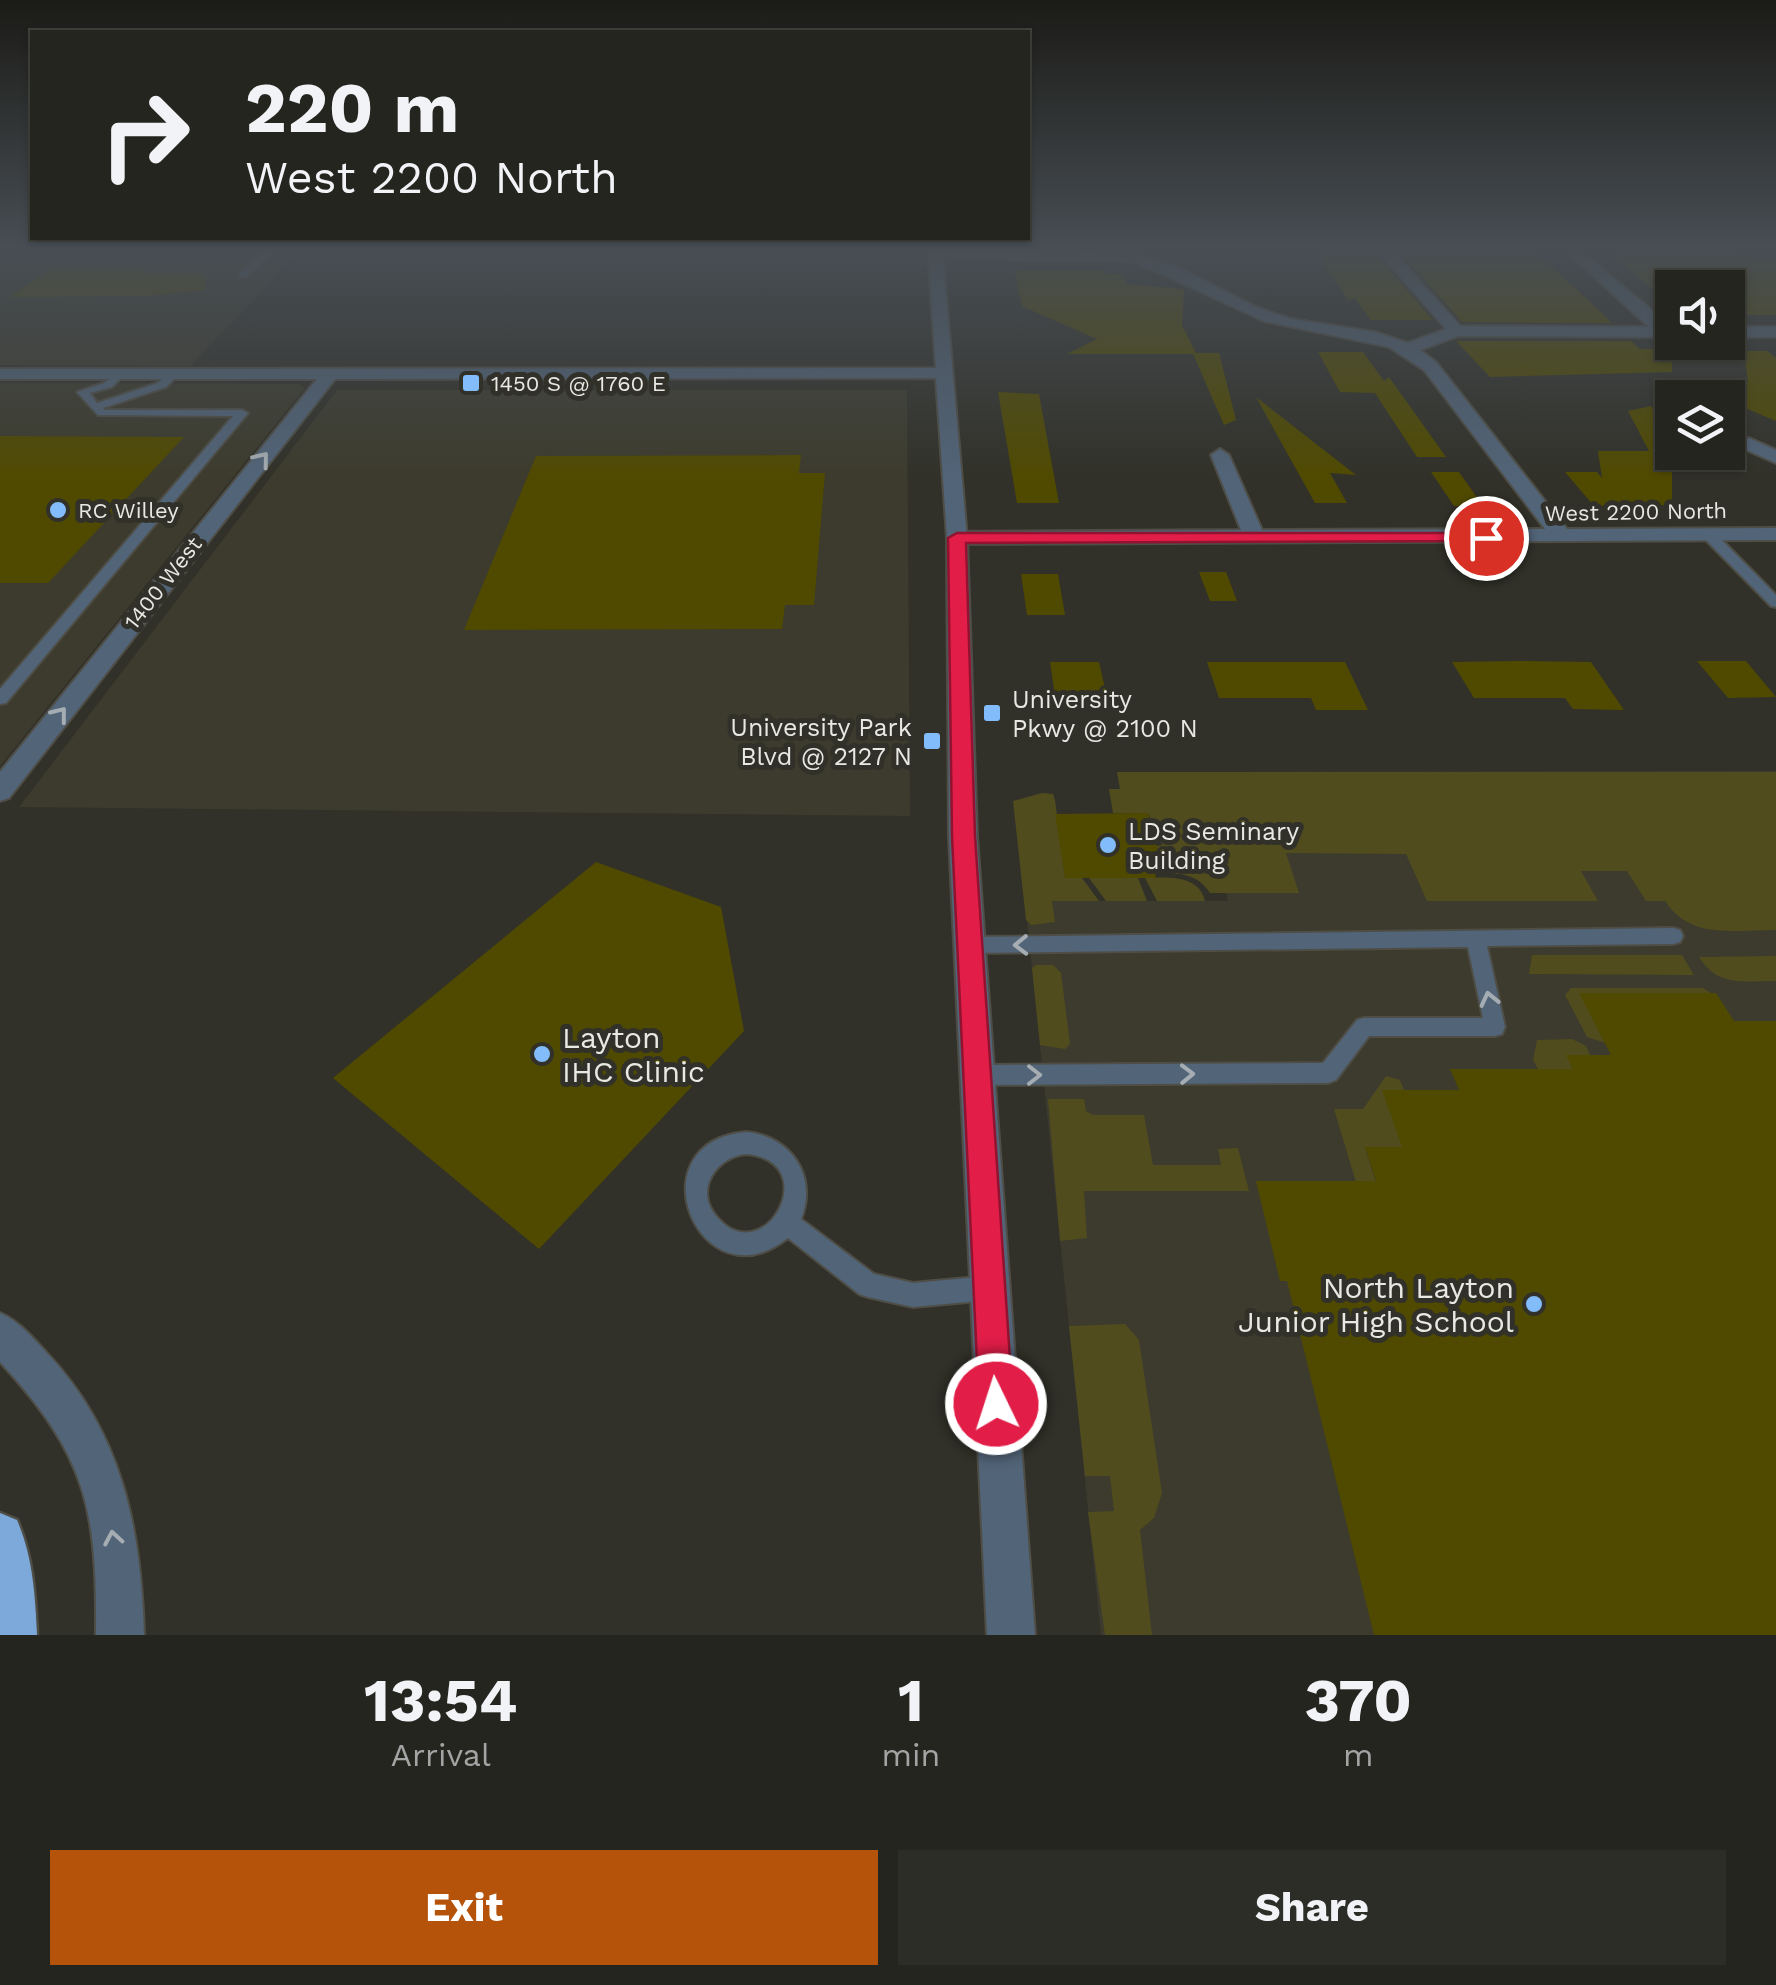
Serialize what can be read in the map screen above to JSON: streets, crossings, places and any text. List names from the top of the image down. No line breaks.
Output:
{"streets":{"street":["West 2200 North","1400 West"]},"one_way":["1400 West"],"places":{"transit":["1450 S @ 1760 E","University Pkwy @ 2100 N","University Park Blvd @ 2127 N"],"other":["RC Willey","LDS Seminary Building","Layton IHC Clinic","North Layton Junior High School"]},"page":{"turn":["220 m","West 2200 North"],"eta":["13:54","Arrival","1","min","370","m"],"buttons":["Exit","Share"]}}
